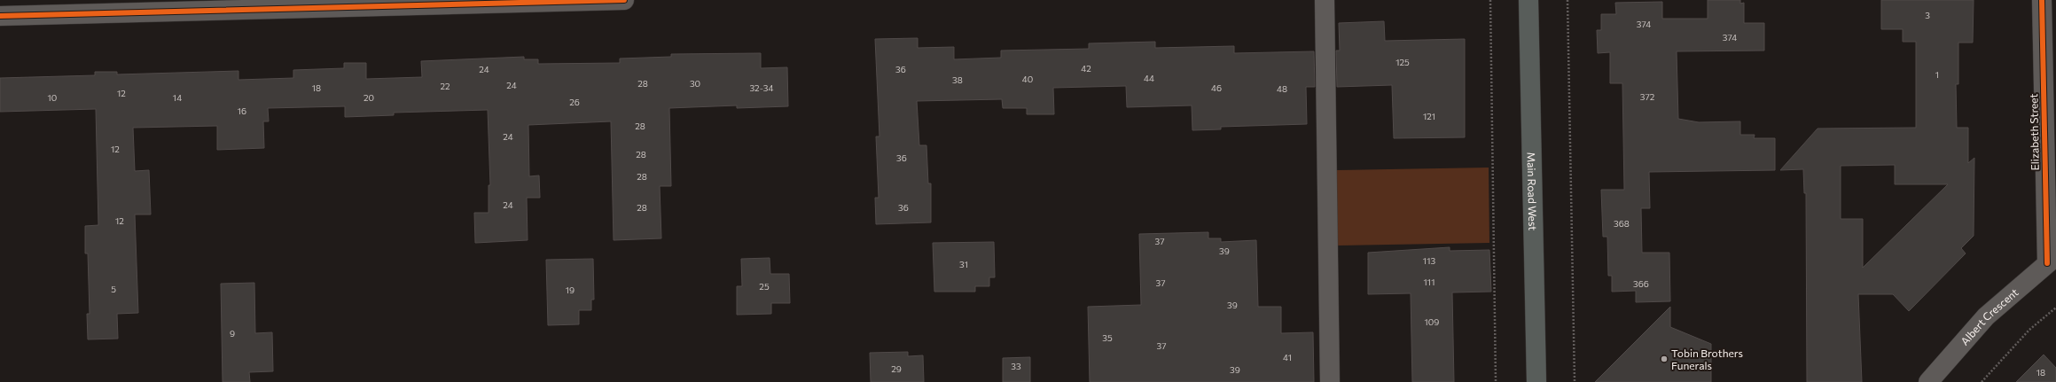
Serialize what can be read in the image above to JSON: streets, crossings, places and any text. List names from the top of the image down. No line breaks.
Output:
{"streets":{"main road":["Main Road West"],"street":["Elizabeth Street","Albert Crescent"]},"crossings":[["Elizabeth Street","Albert Crescent"]],"places":["Tobin Brothers Funerals"],"house_numbers":["3","374","374","125","42","24","36","1","44","40","38","28","30","24","22","18","32-34","46","48","12","372","10","14","20","26","16","121","28","24","12","28","36","28","24","28","36","12","368","37","39","113","31","111","37","366","25","5","19","39","109","9","35","37","41","33","29","39","18"]}
